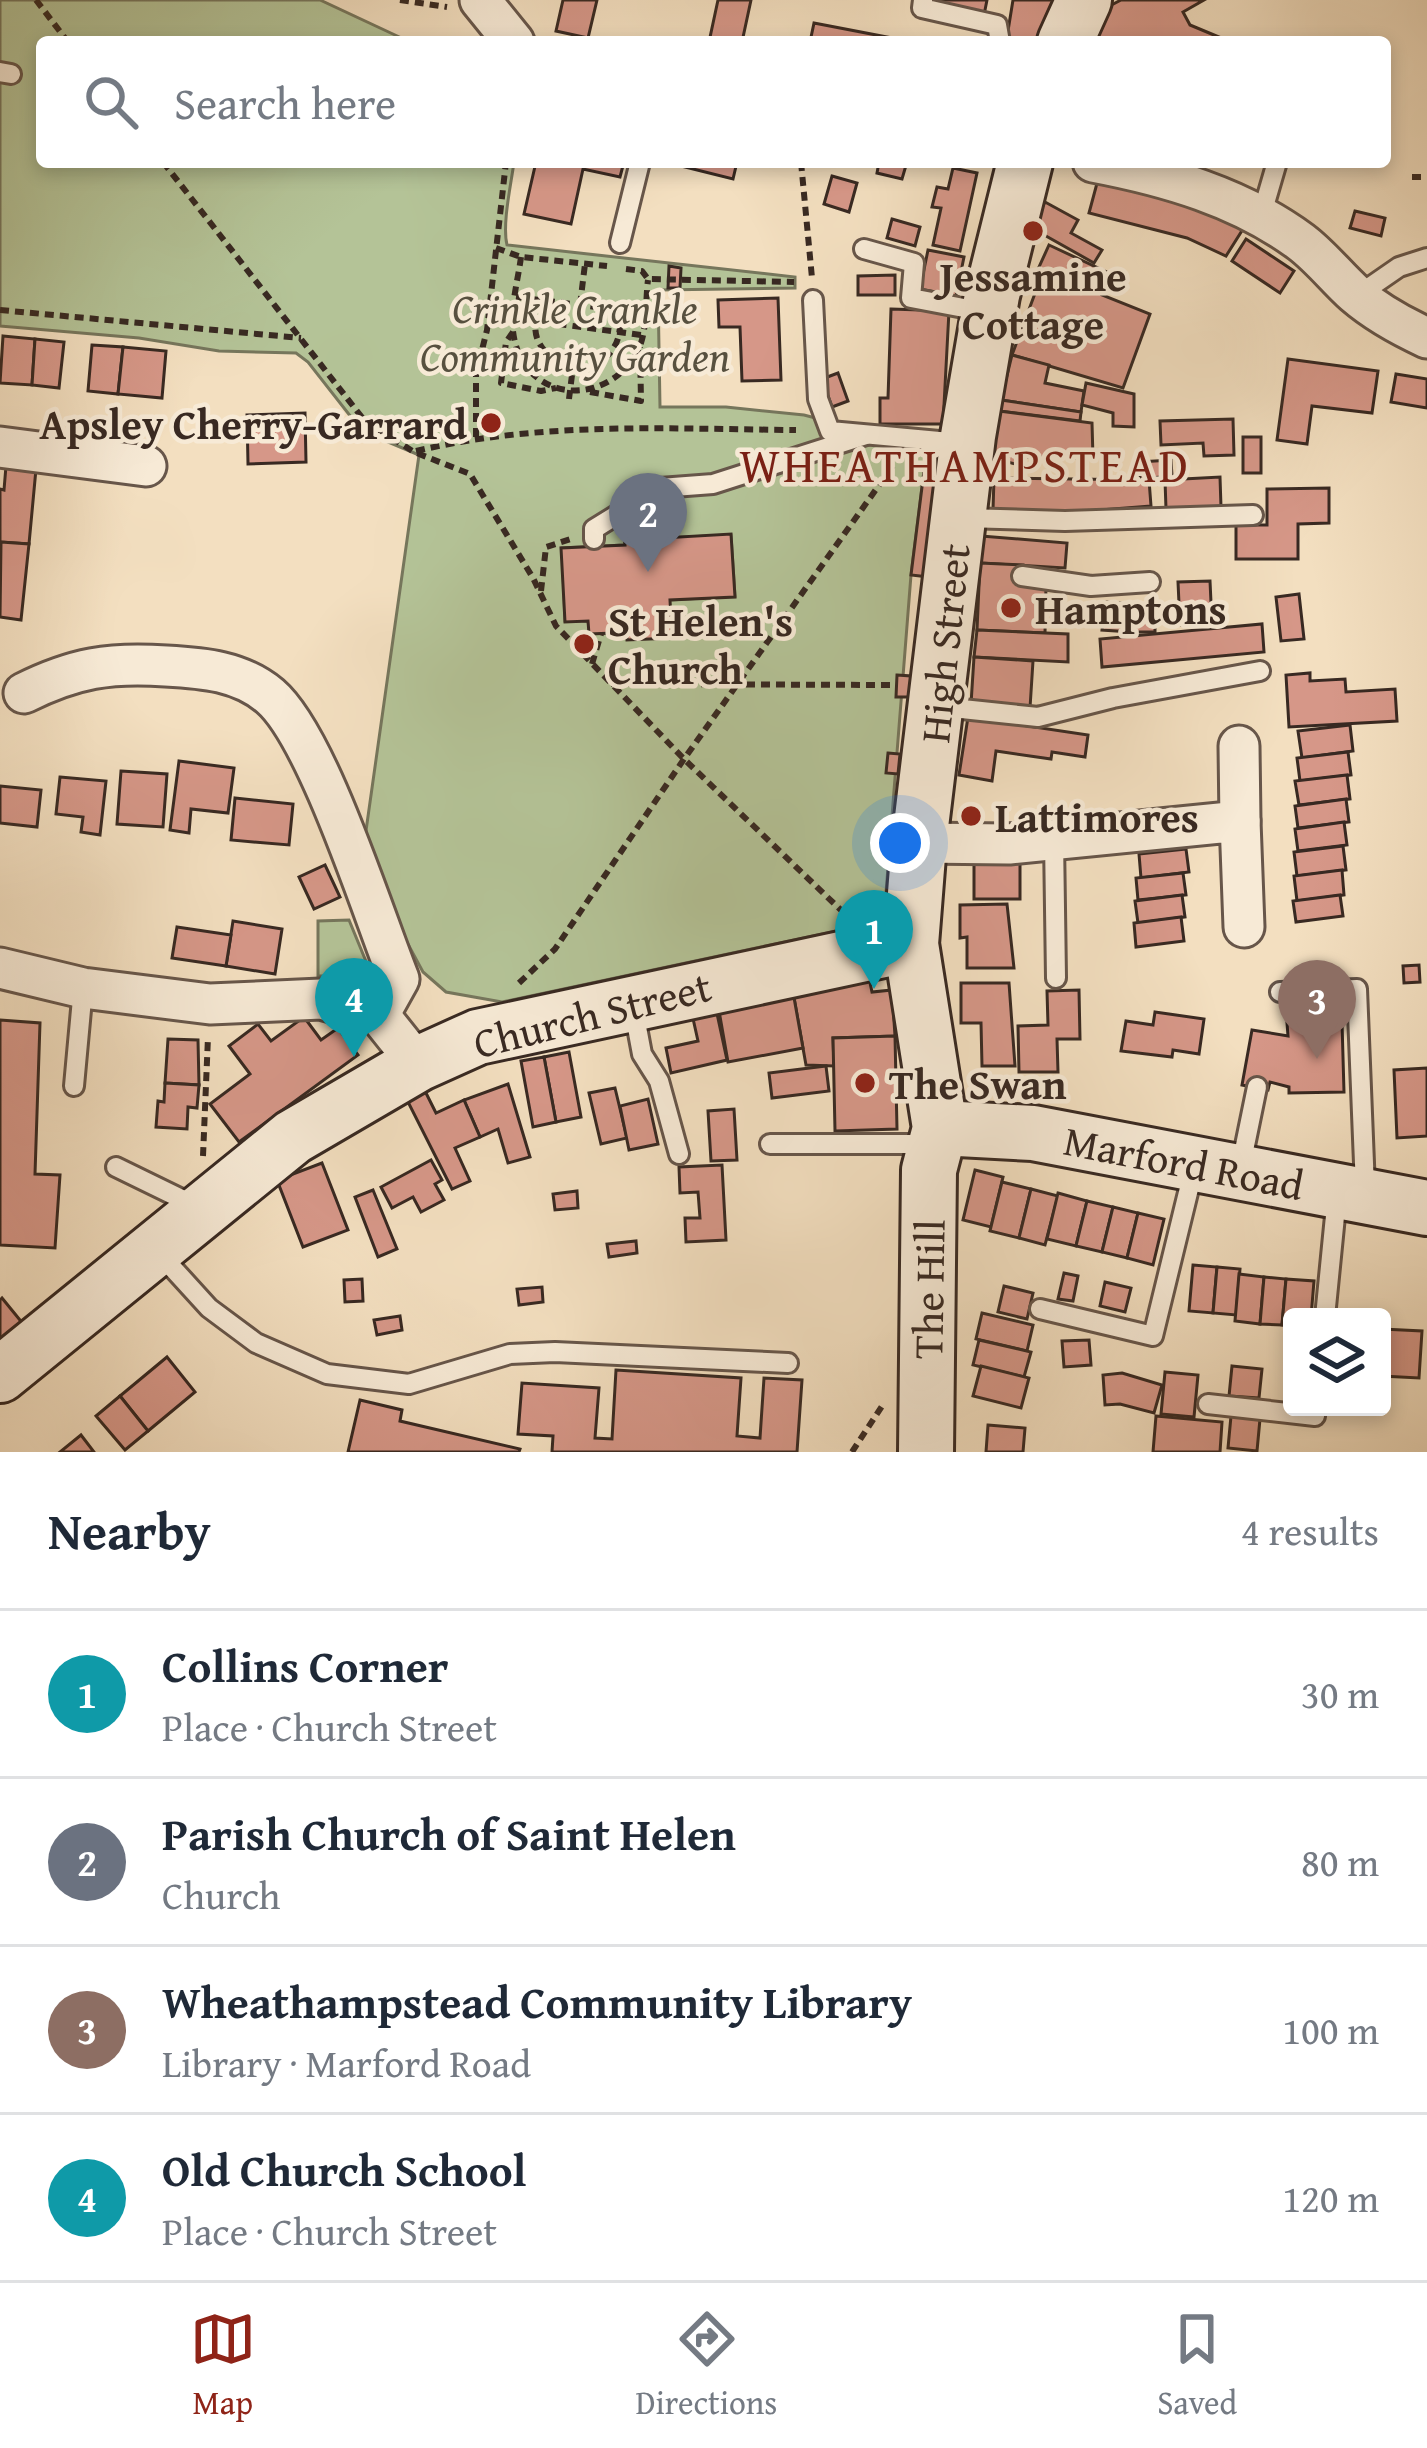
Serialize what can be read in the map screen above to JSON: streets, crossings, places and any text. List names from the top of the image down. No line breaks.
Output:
{"streets":{"street":["High Street","Church Street","Marford Road","The Hill"]},"crossings":[["High Street","Church Street"],["High Street","Marford Road"],["High Street","The Hill"],["Marford Road","The Hill"]],"districts":["WHEATHAMPSTEAD"],"parks":["Crinkle Crankle Community Garden"],"places":["Jessamine Cottage","Apsley Cherry-Garrard","Hamptons","St Helen's Church","Lattimores","The Swan"],"page":{"search":"Search here","pins":["2","1","4","3"],"heading":["Nearby","4 results"],"list":[{"mark":"1","name":"Collins Corner","note":"Place · Church Street","value":"30 m"},{"mark":"2","name":"Parish Church of Saint Helen","note":"Church","value":"80 m"},{"mark":"3","name":"Wheathampstead Community Library","note":"Library · Marford Road","value":"100 m"},{"mark":"4","name":"Old Church School","note":"Place · Church Street","value":"120 m"}],"nav":["Map","Directions","Saved"]}}
